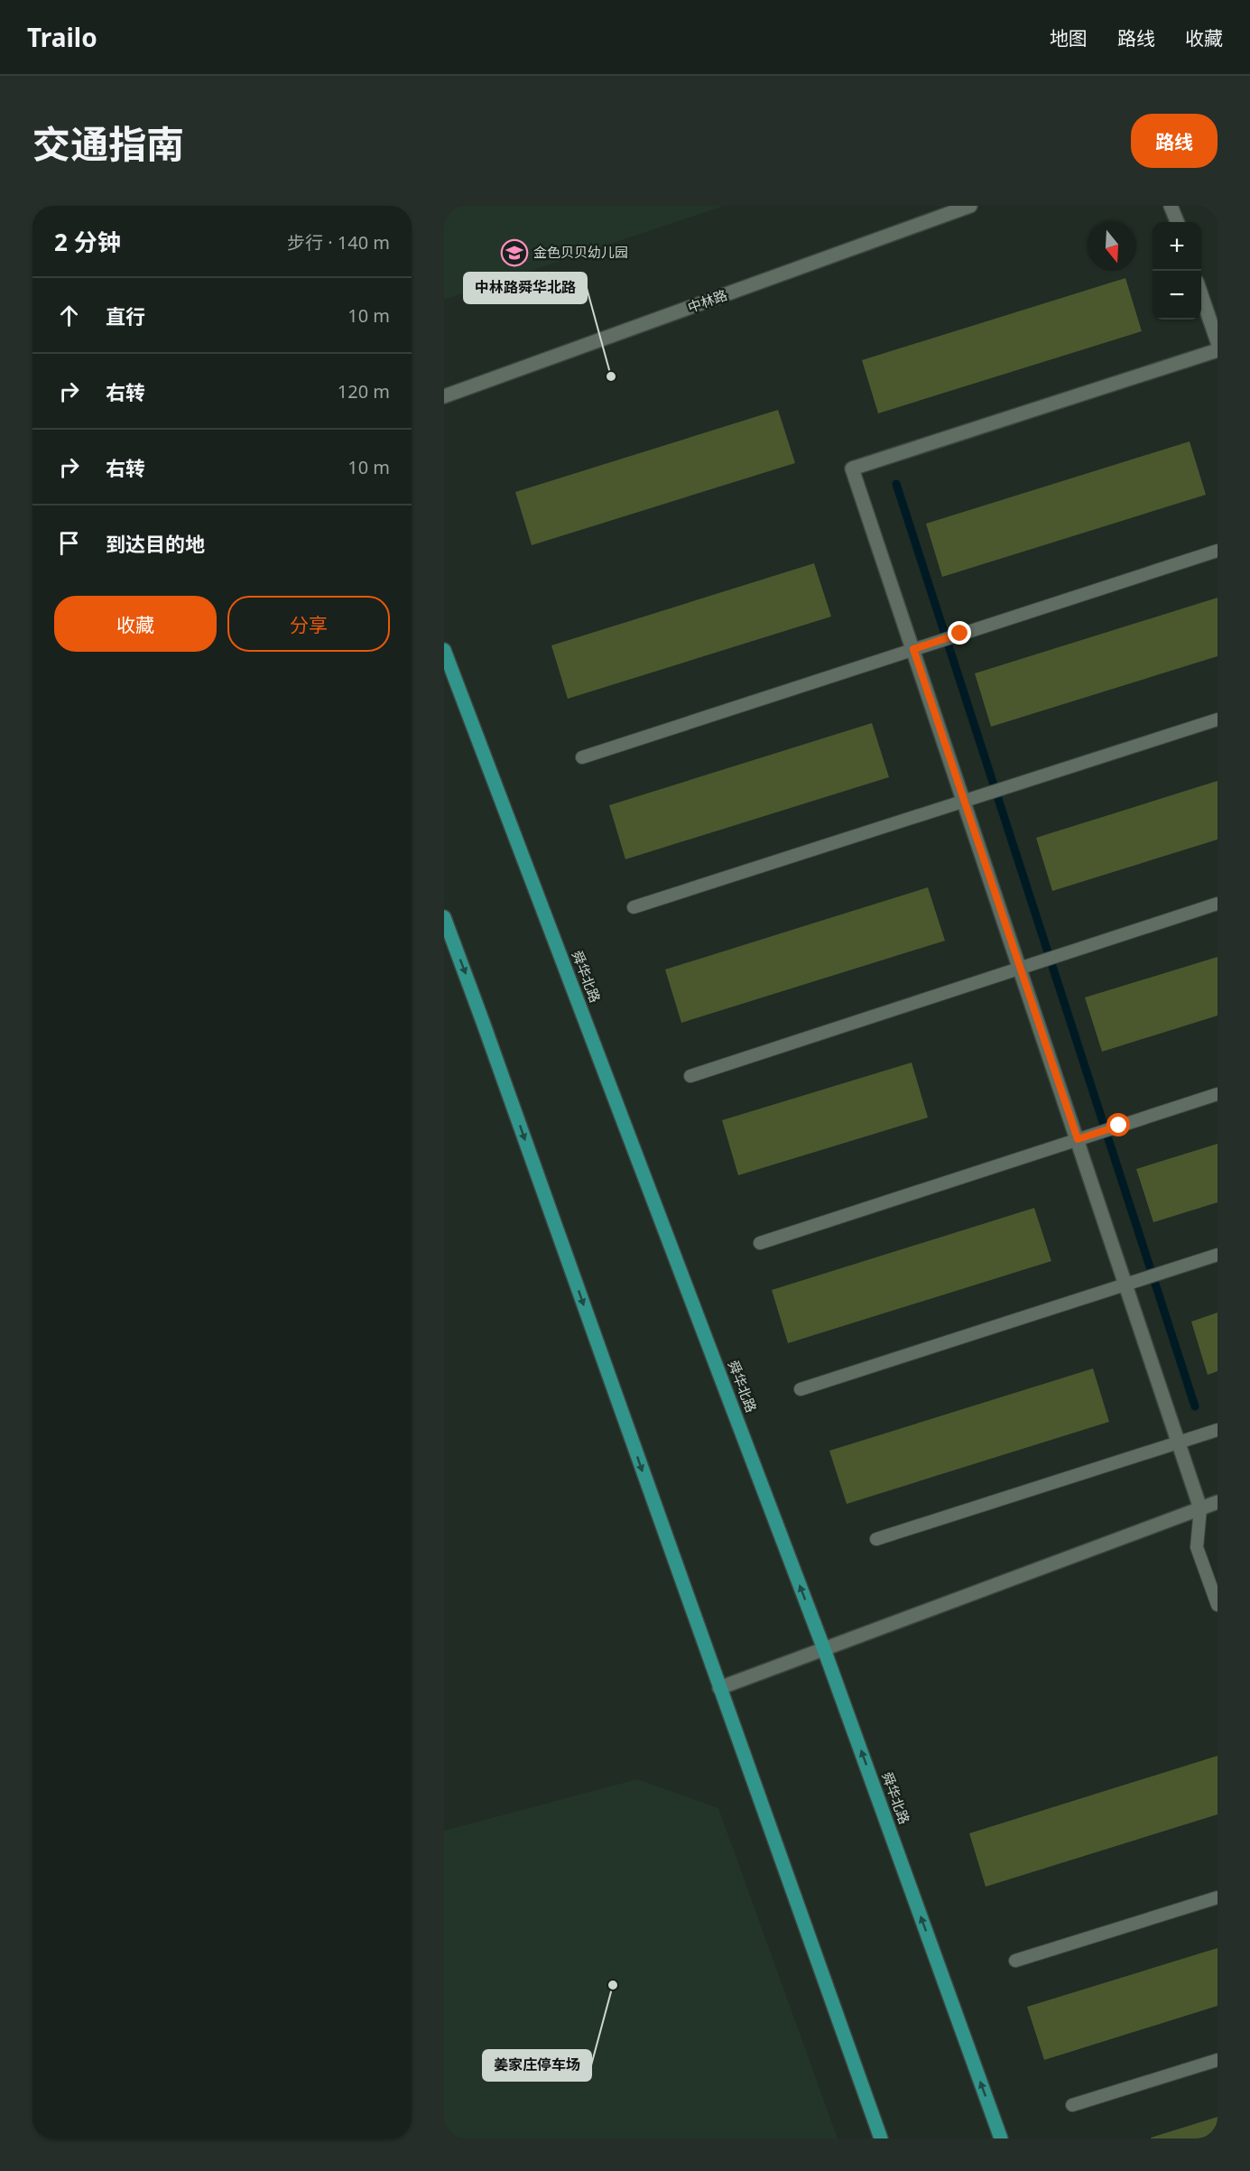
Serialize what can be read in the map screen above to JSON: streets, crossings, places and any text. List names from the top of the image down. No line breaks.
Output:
{"streets":{"main road":["舜华北路"],"street":["中林路"]},"places":{"school or university":["金色贝贝幼儿园"],"other":["中林路舜华北路","姜家庄停车场"]},"north":"bottom","page":{"header":"Trailo","nav":["地图","路线","收藏"],"title":"交通指南","buttons":["路线",["收藏","分享"]],"heading":["2 分钟","步行 · 140 m"],"map_buttons":["+","−"],"list":[["直行","10 m"],["右转","120 m"],["右转","10 m"],"到达目的地"]}}
